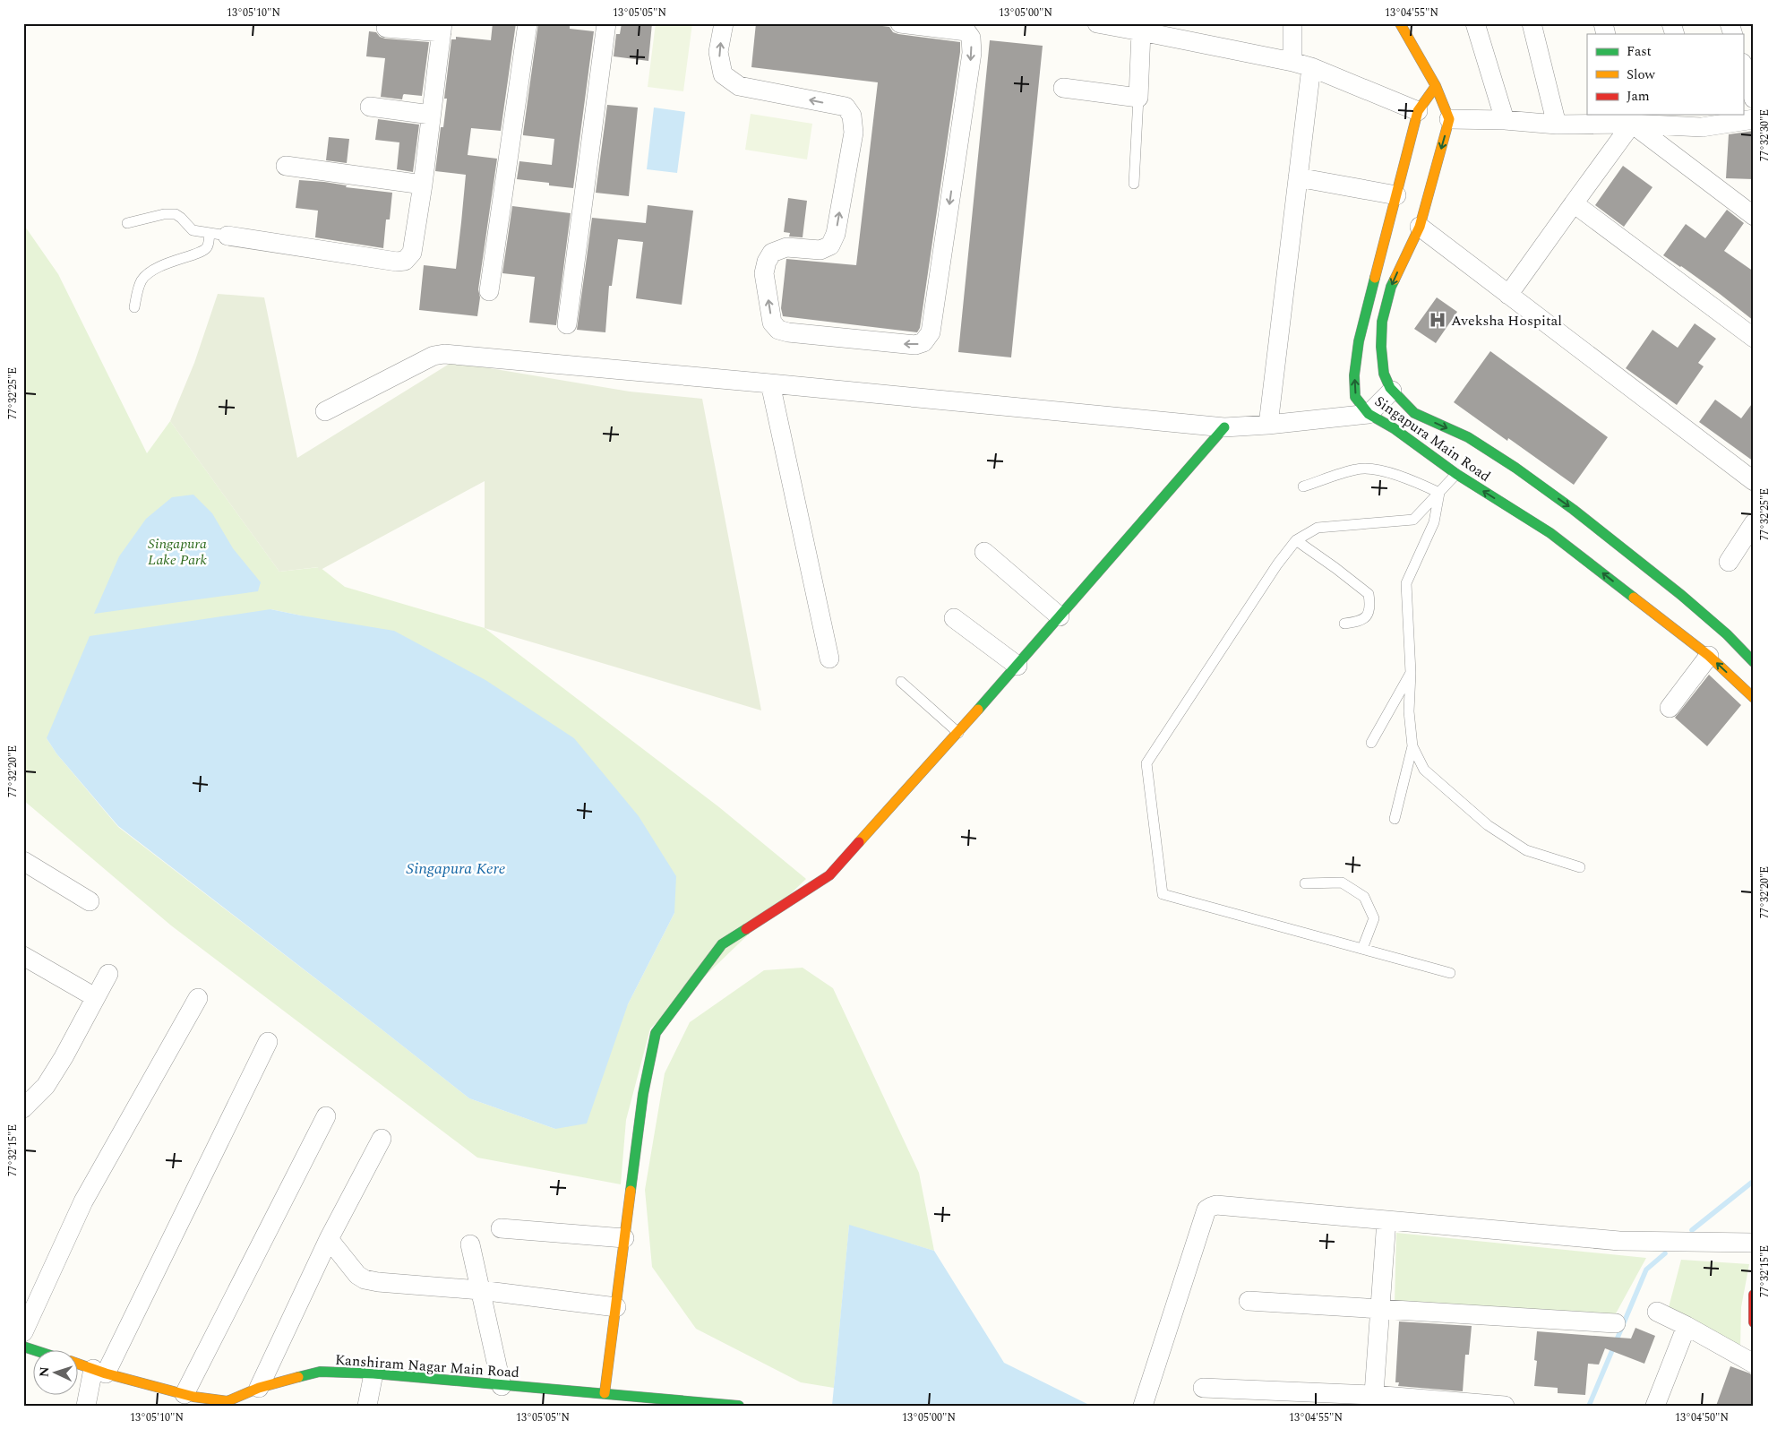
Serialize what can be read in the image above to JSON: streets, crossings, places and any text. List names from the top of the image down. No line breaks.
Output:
{"streets":{"street":["Singapura Main Road","Kanshiram Nagar Main Road"]},"water":["Singapura Kere"],"parks":["Singapura Lake Park"],"places":{"hospital":["Aveksha Hospital"]},"legend":["Fast","Slow","Jam"],"north":"left","coordinates":["13°05'10\"N","13°05'05\"N","13°05'00\"N","13°04'55\"N","77°32'30\"E","77°32'25\"E","77°32'20\"E","77°32'15\"E","13°04'50\"N"]}
